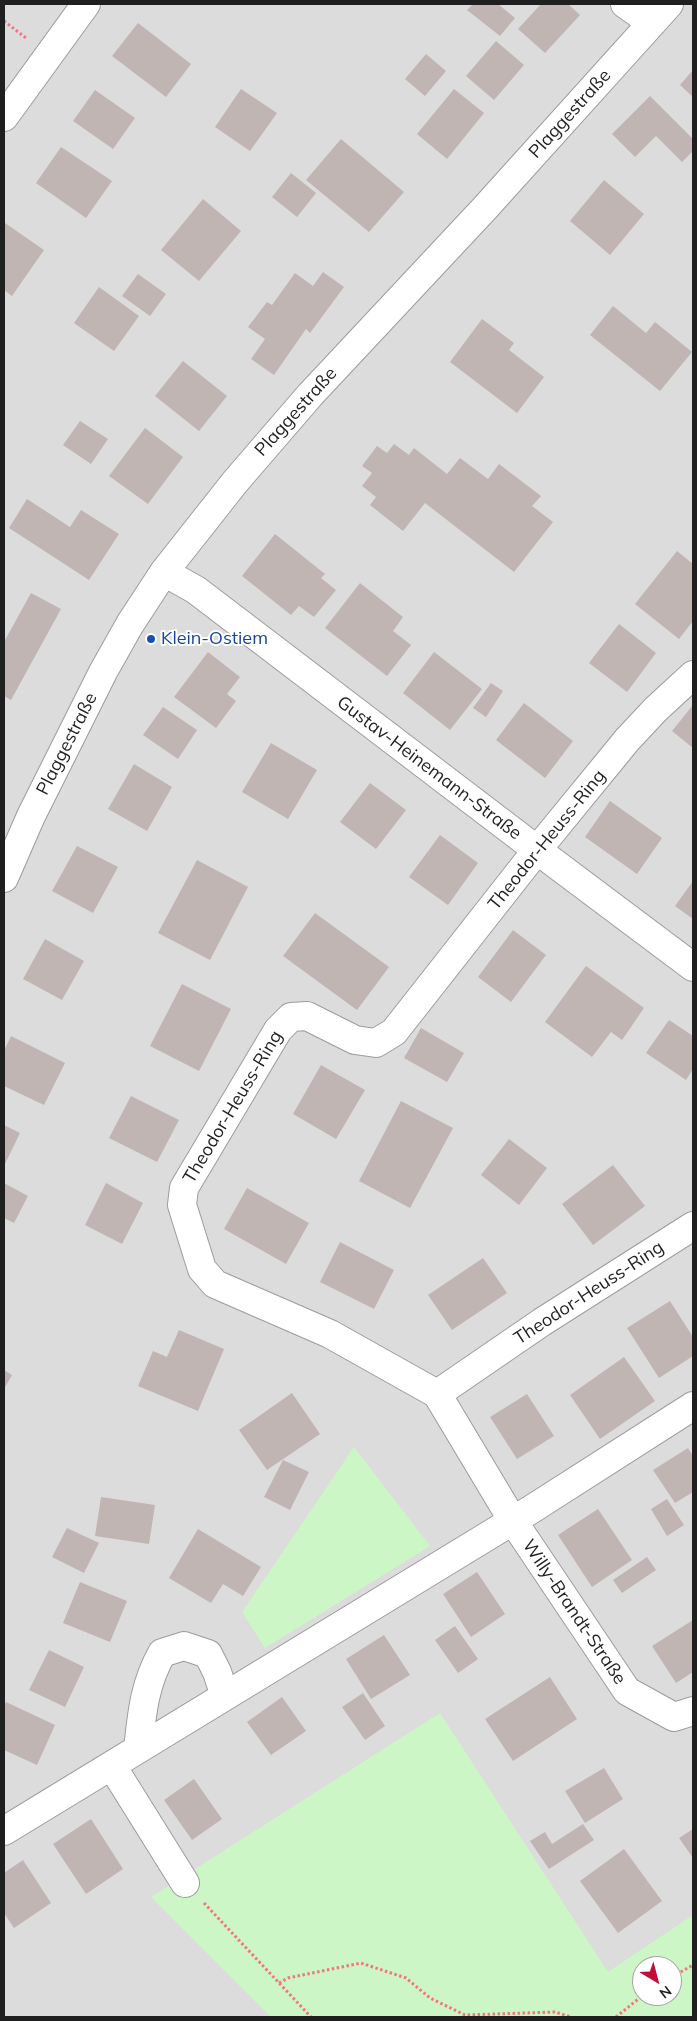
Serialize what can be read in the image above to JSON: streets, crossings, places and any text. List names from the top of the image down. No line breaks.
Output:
{"streets":{"street":["Plaggestraße","Gustav-Heinemann-Straße","Theodor-Heuss-Ring","Willy-Brandt-Straße"]},"crossings":[["Plaggestraße","Gustav-Heinemann-Straße"],["Gustav-Heinemann-Straße","Theodor-Heuss-Ring"],["Theodor-Heuss-Ring","Willy-Brandt-Straße"]],"places":["Klein-Ostiem"],"north":"bottom right"}
